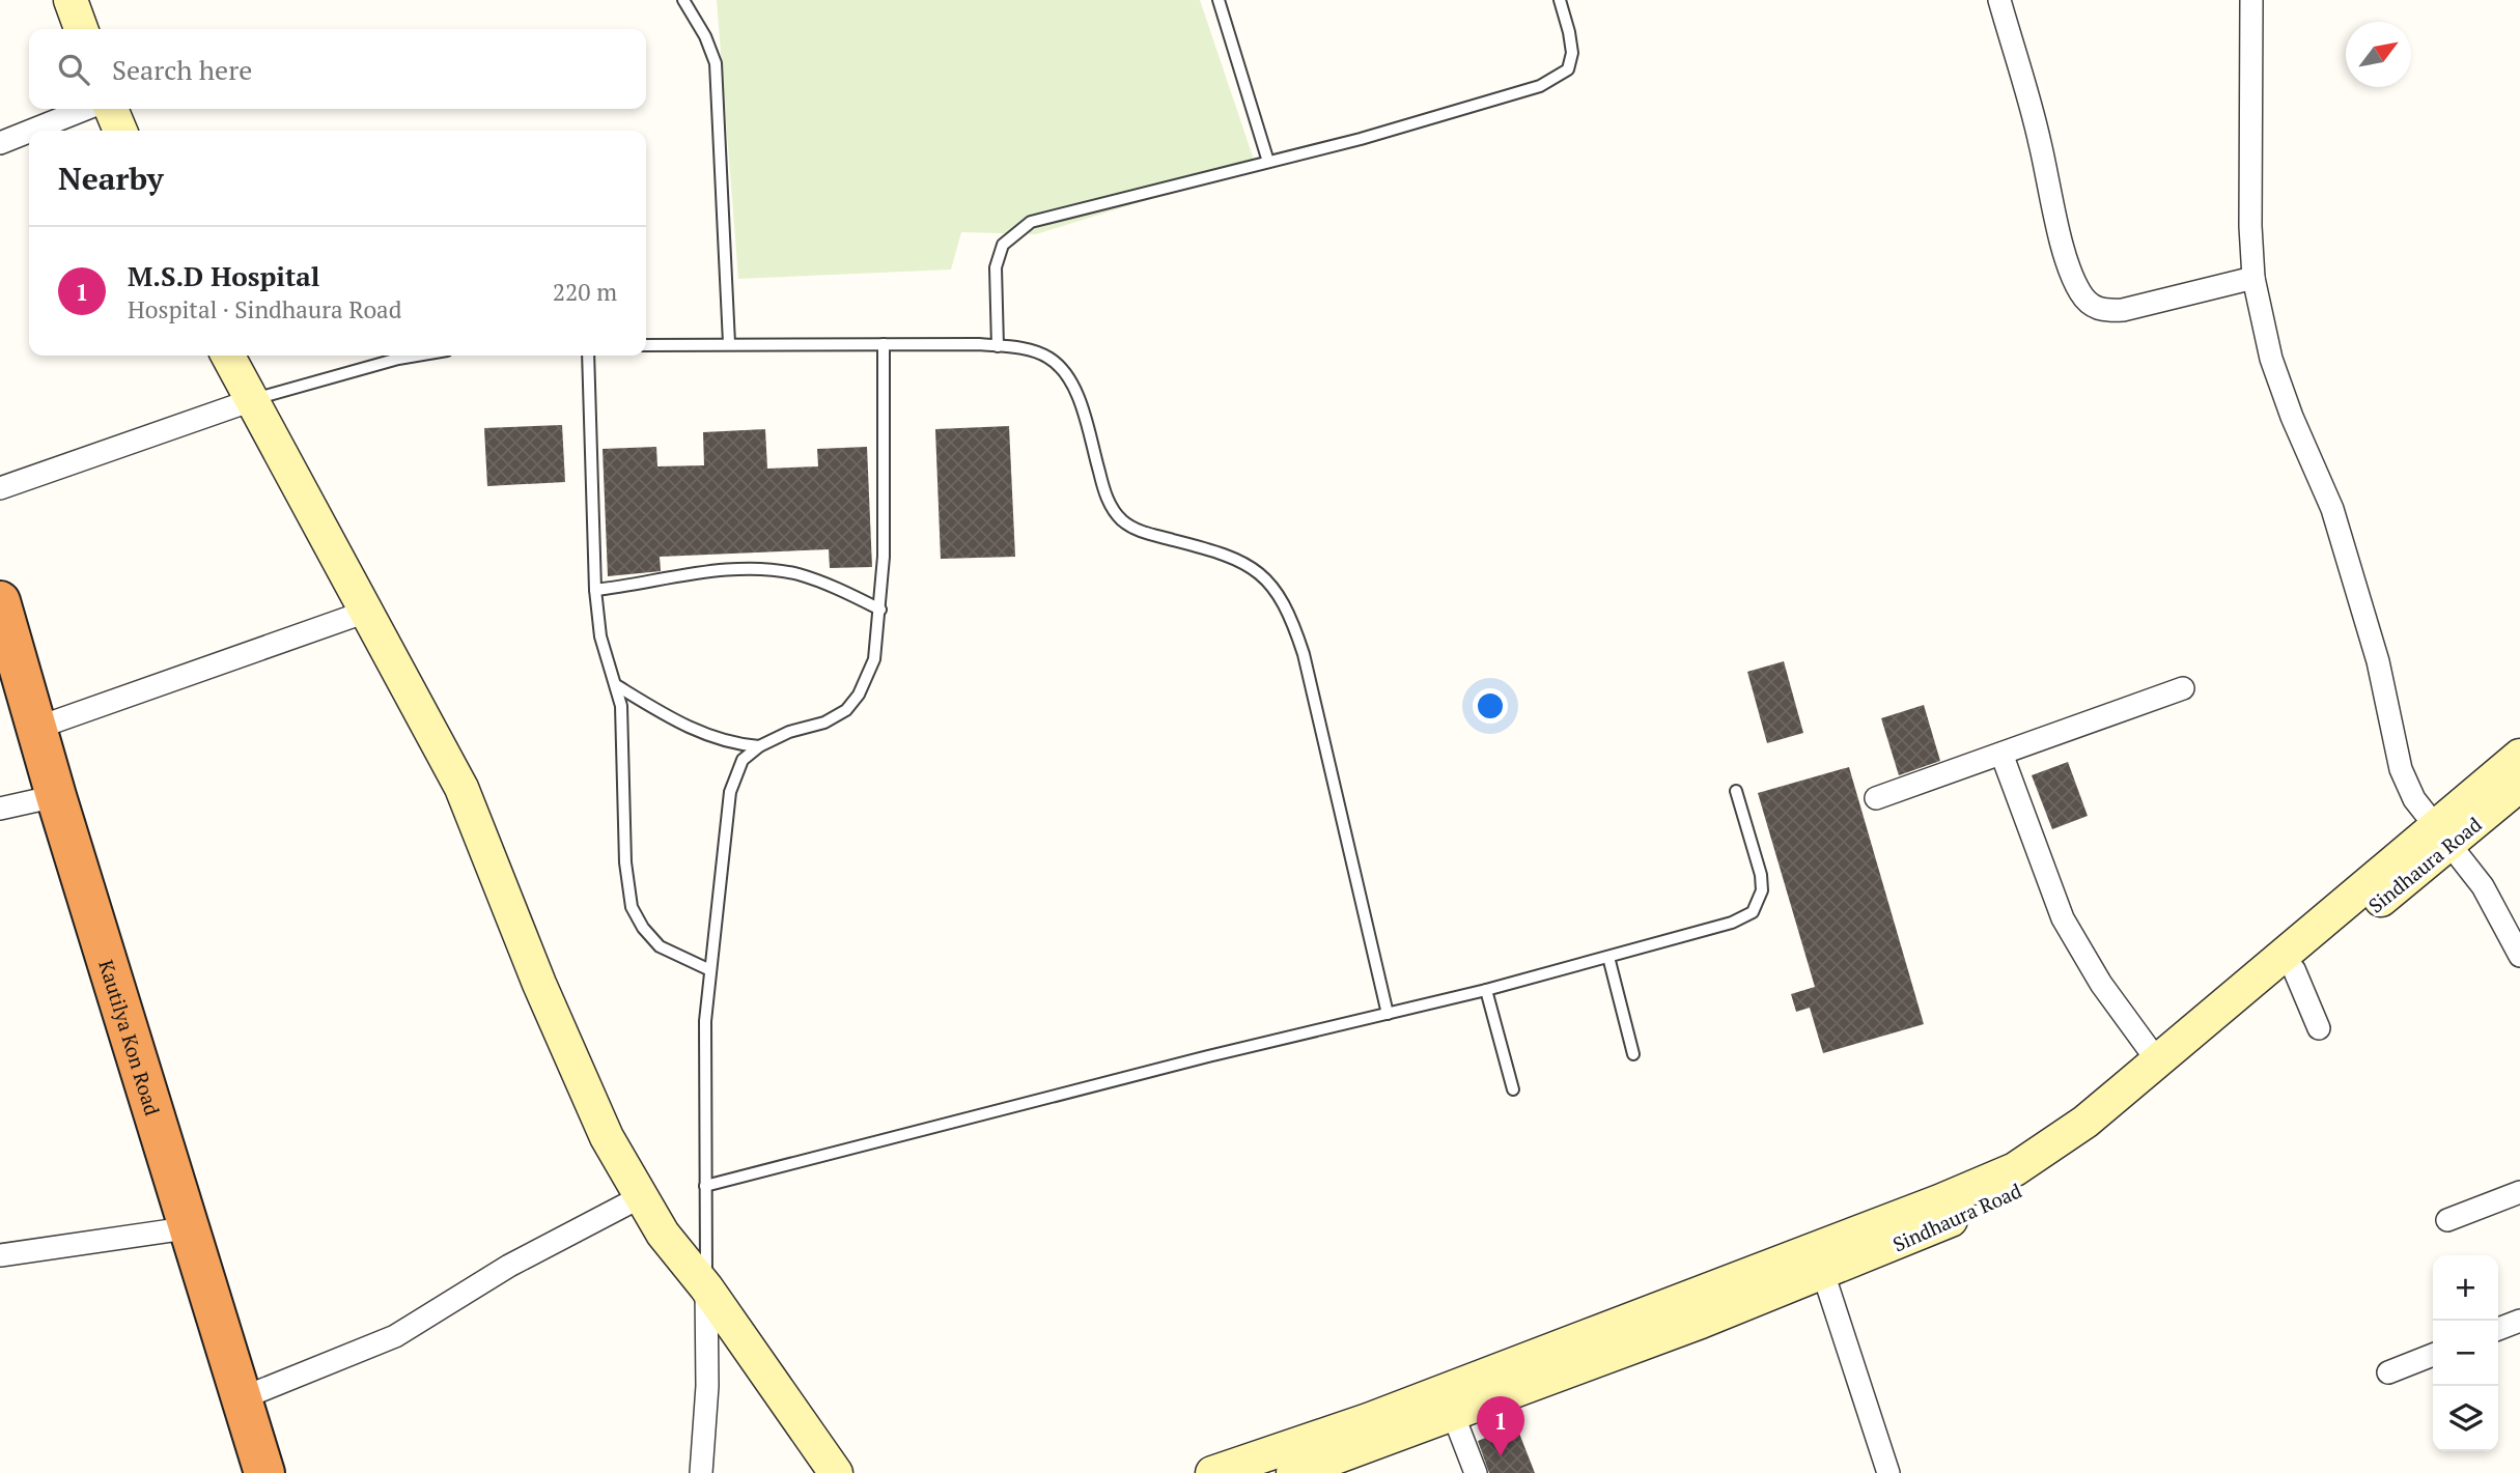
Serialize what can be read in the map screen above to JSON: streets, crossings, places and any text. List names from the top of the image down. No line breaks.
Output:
{"streets":{"highway":["Kautilya Kon Road"],"street":["Sindhaura Road"]},"north":"top right","page":{"search":"Search here","heading":"Nearby","list":[{"mark":"1","name":"M.S.D Hospital","note":"Hospital · Sindhaura Road","value":"220 m"}],"map_buttons":["+","−"],"pins":"1"}}
